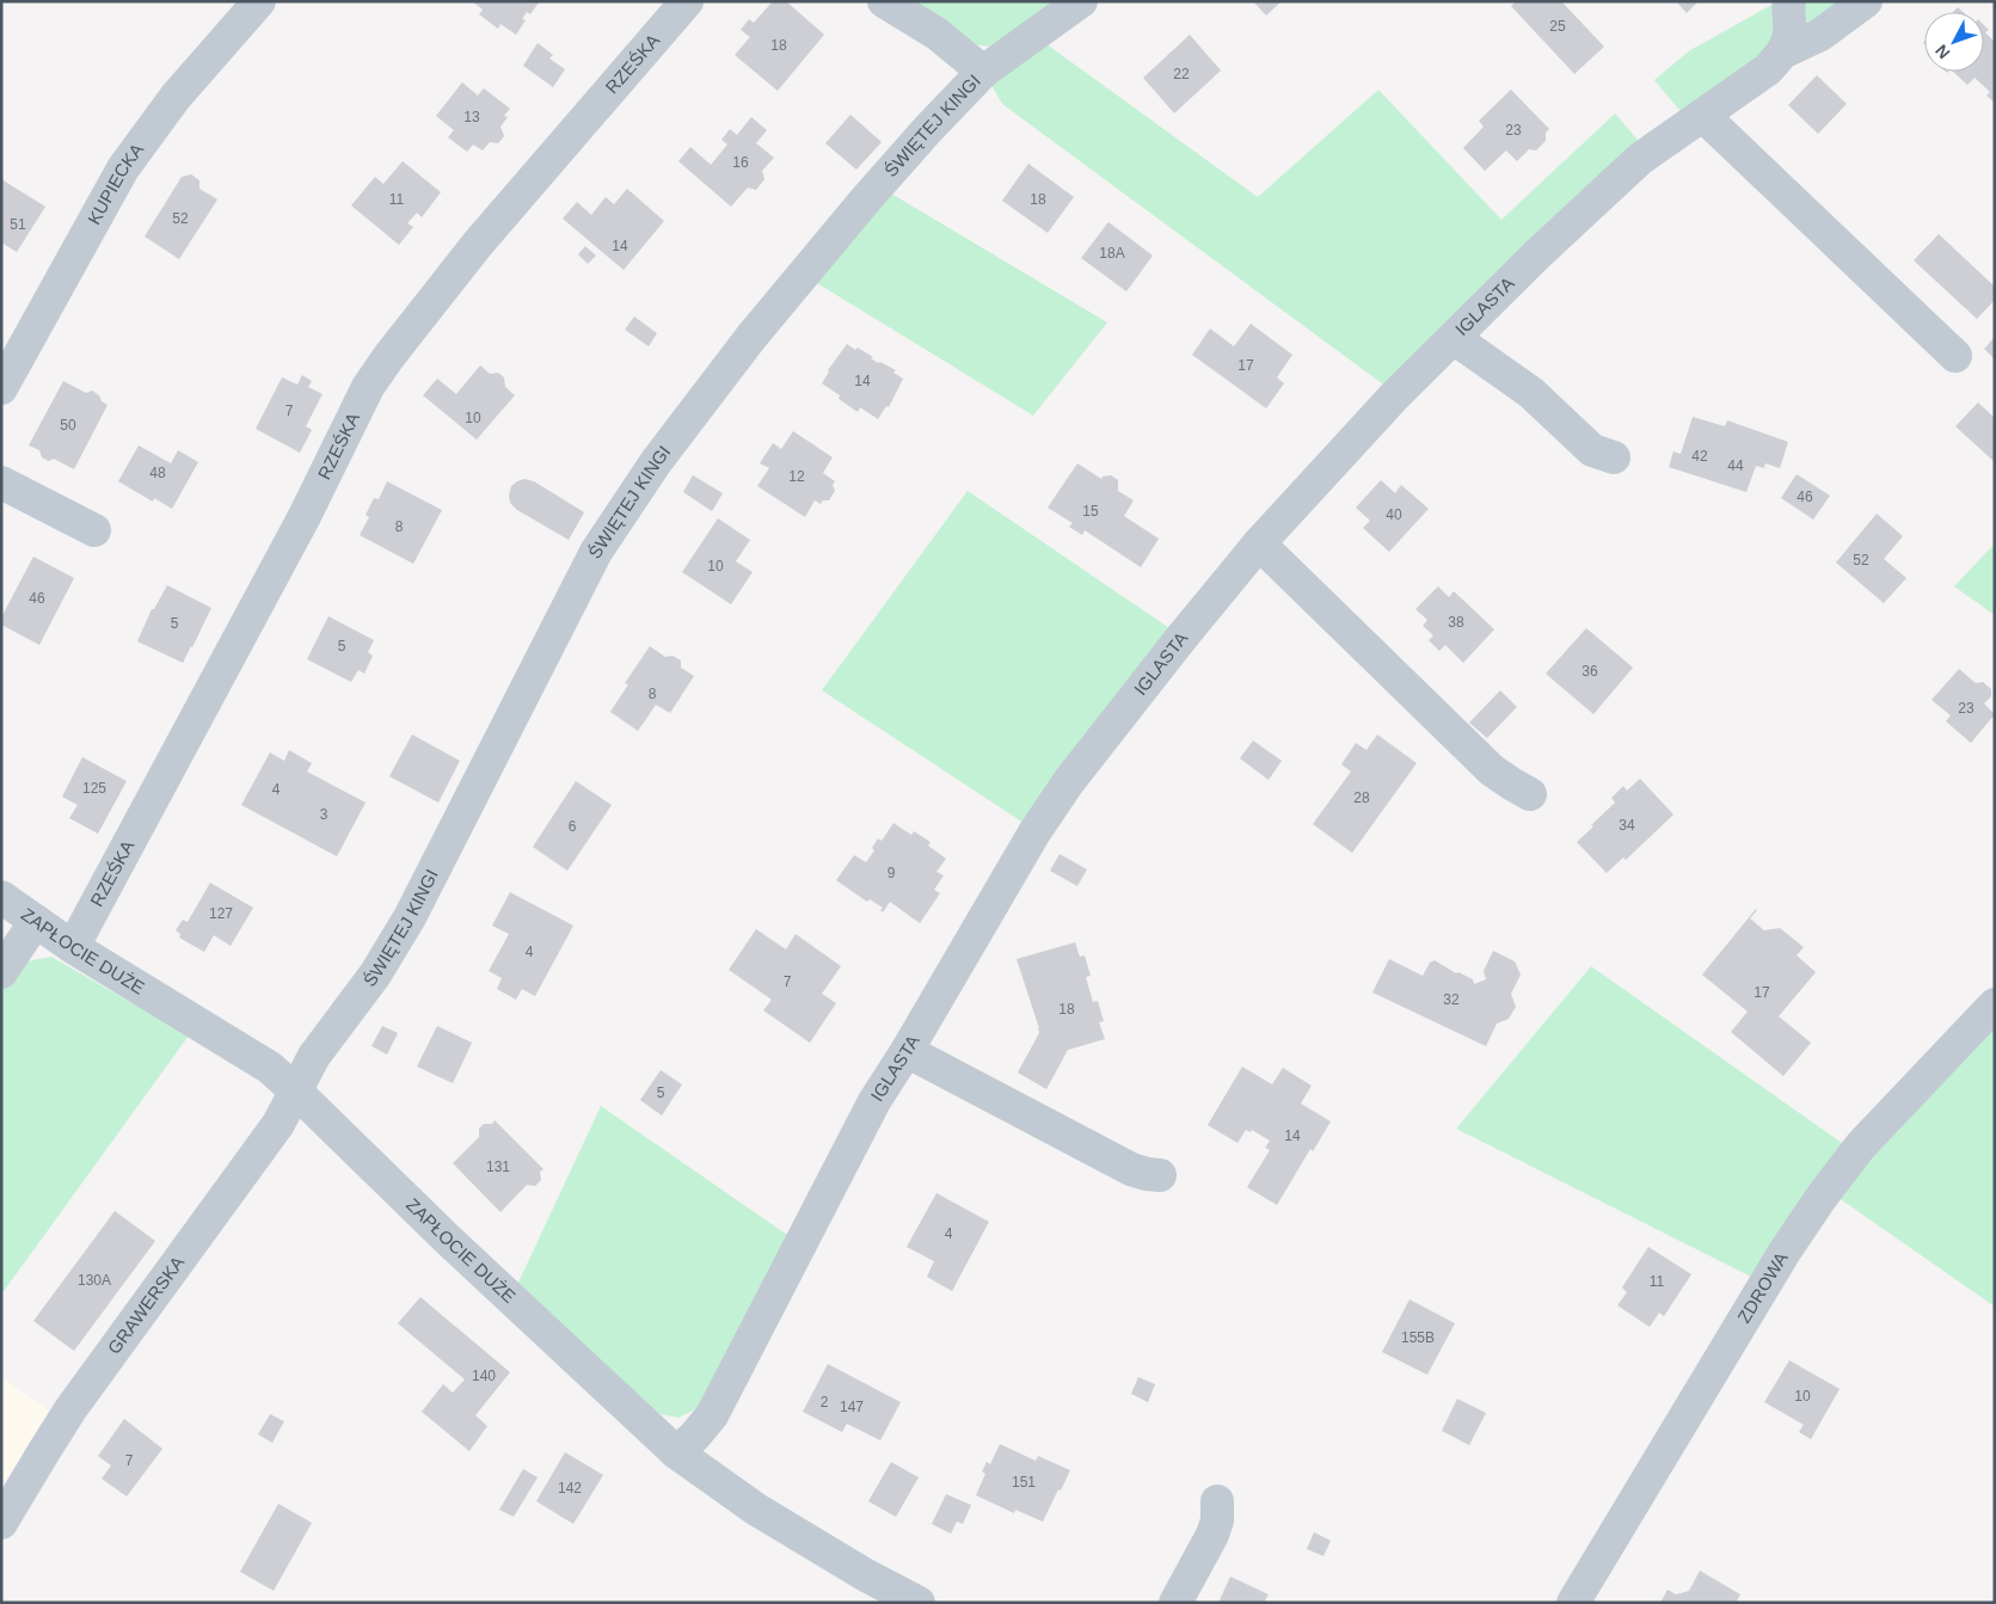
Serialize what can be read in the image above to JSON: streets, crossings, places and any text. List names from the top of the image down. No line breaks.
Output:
{"streets":{"street":["RZEŚKA","ŚWIĘTEJ KINGI","KUPIECKA","IGLASTA","ZAPŁOCIE DUŻE","ZDROWA","GRAWERSKA"]},"crossings":[["RZEŚKA","ZAPŁOCIE DUŻE"],["ŚWIĘTEJ KINGI","ZAPŁOCIE DUŻE"],["ŚWIĘTEJ KINGI","GRAWERSKA"],["IGLASTA","ZAPŁOCIE DUŻE"],["ZAPŁOCIE DUŻE","GRAWERSKA"]],"house_numbers":["25","18","22","13","23","16","11","18","52","51","14","18A","17","14","7","10","50","42","44","48","12","46","15","40","8","52","10","46","38","5","5","36","8","23","125","4","28","3","34","6","9","127","4","7","17","32","18","5","14","131","4","130A","11","155B","140","10","2","147","7","151","142"],"north":"bottom left"}
